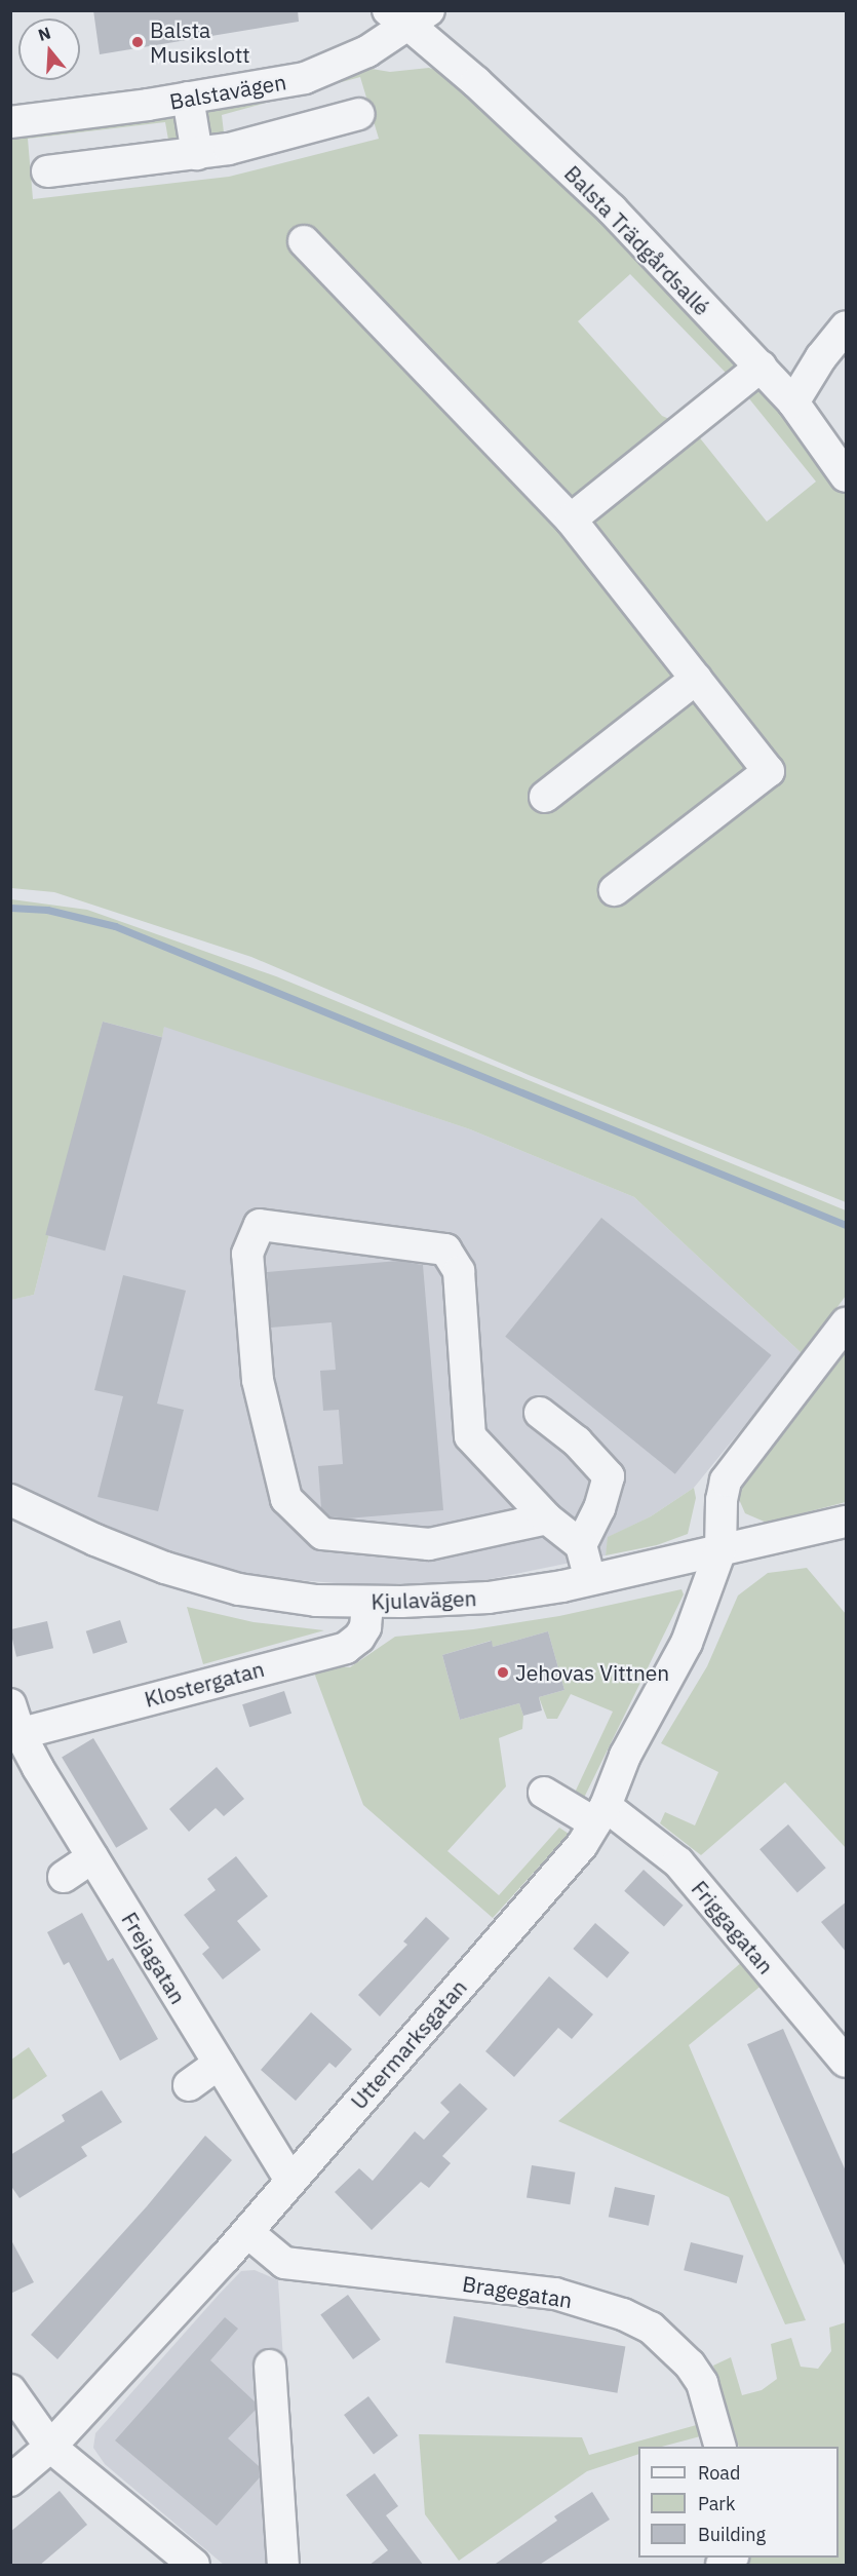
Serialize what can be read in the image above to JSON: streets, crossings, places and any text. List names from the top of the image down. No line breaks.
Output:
{"streets":{"street":["Balstavägen","Balsta Trädgårdsallé","Kjulavägen","Klostergatan","Friggagatan","Frejagatan","Uttermarksgatan","Bragegatan"]},"crossings":[["Balstavägen","Balsta Trädgårdsallé"],["Kjulavägen","Klostergatan"],["Kjulavägen","Uttermarksgatan"],["Klostergatan","Frejagatan"],["Friggagatan","Uttermarksgatan"],["Frejagatan","Uttermarksgatan"],["Uttermarksgatan","Bragegatan"]],"places":["Balsta Musikslott","Jehovas Vittnen"],"legend":["Road","Park","Building"],"north":"top"}
